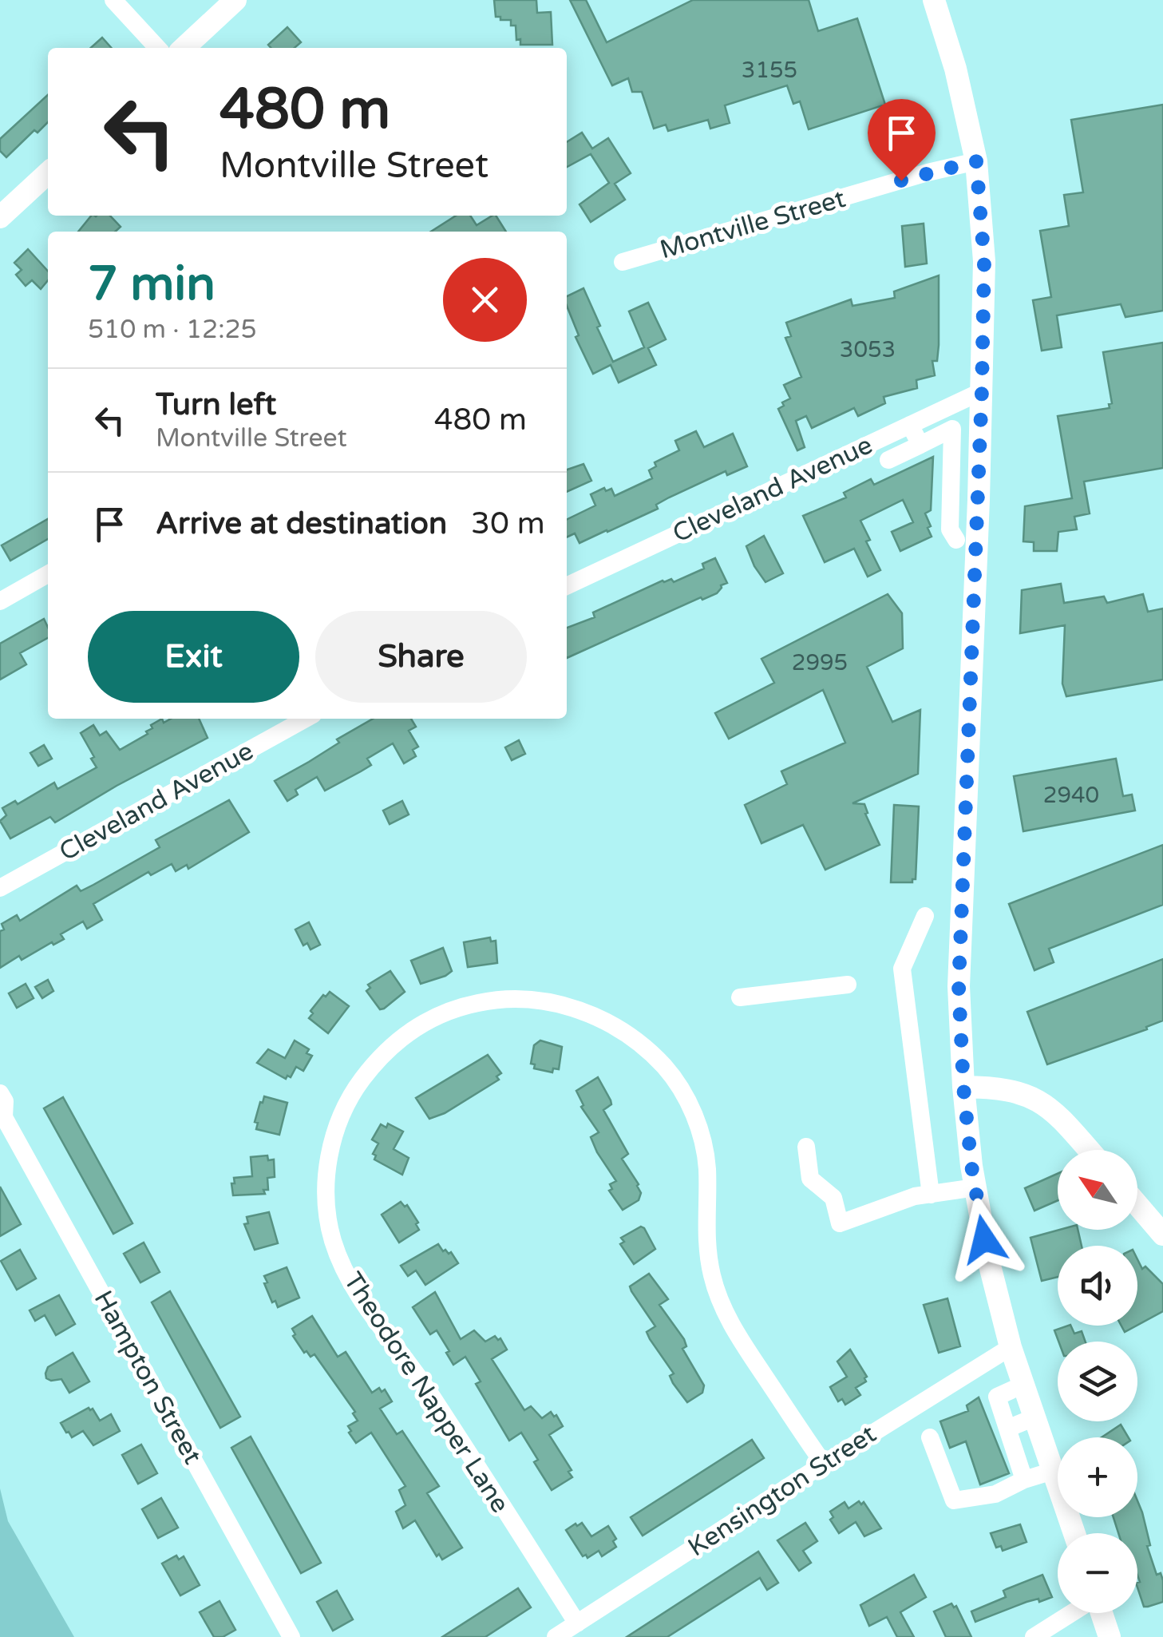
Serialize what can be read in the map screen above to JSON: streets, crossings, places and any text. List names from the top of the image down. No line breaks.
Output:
{"streets":{"street":["Montville Street","Cleveland Avenue","Hampton Street","Theodore Napper Lane","Kensington Street"]},"crossings":[["Theodore Napper Lane","Kensington Street"]],"house_numbers":["3155","3053","2995","2940"],"north":"top left","page":{"turn":["480 m","Montville Street"],"heading":["7 min","510 m · 12:25"],"list":[{"name":"Turn left","note":"Montville Street","value":"480 m"},{"name":"Arrive at destination","value":"30 m"}],"buttons":["Exit","Share"],"map_buttons":["+","−"]}}
